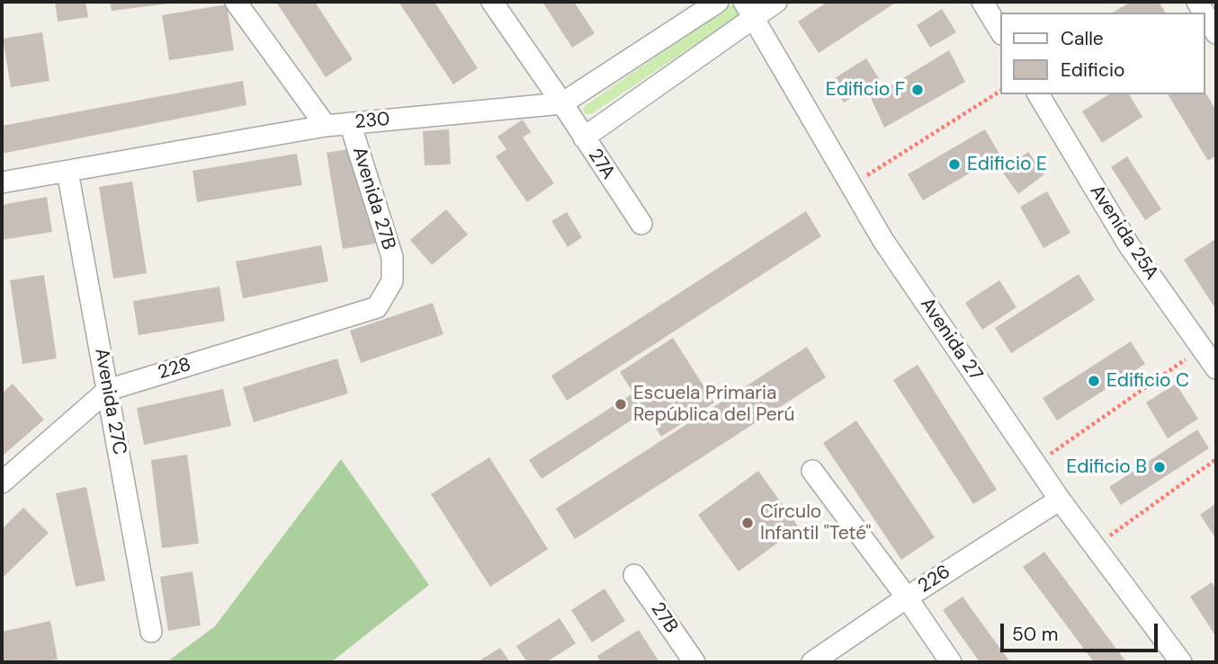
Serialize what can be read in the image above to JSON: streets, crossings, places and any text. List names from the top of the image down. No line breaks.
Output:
{"streets":{"street":["230","27A","Avenida 27B","Avenida 25A","Avenida 27","228","Avenida 27C","226","27B"]},"crossings":[["230","27A"],["230","Avenida 27B"],["230","Avenida 27C"],["Avenida 27B","228"],["Avenida 27","226"],["228","Avenida 27C"]],"places":["Edificio F","Edificio E","Edificio C","Escuela Primaria República del Perú","Edificio B","Círculo Infantil \"Teté\""],"legend":["Calle","Edificio"],"scale_bar":"50 m"}
